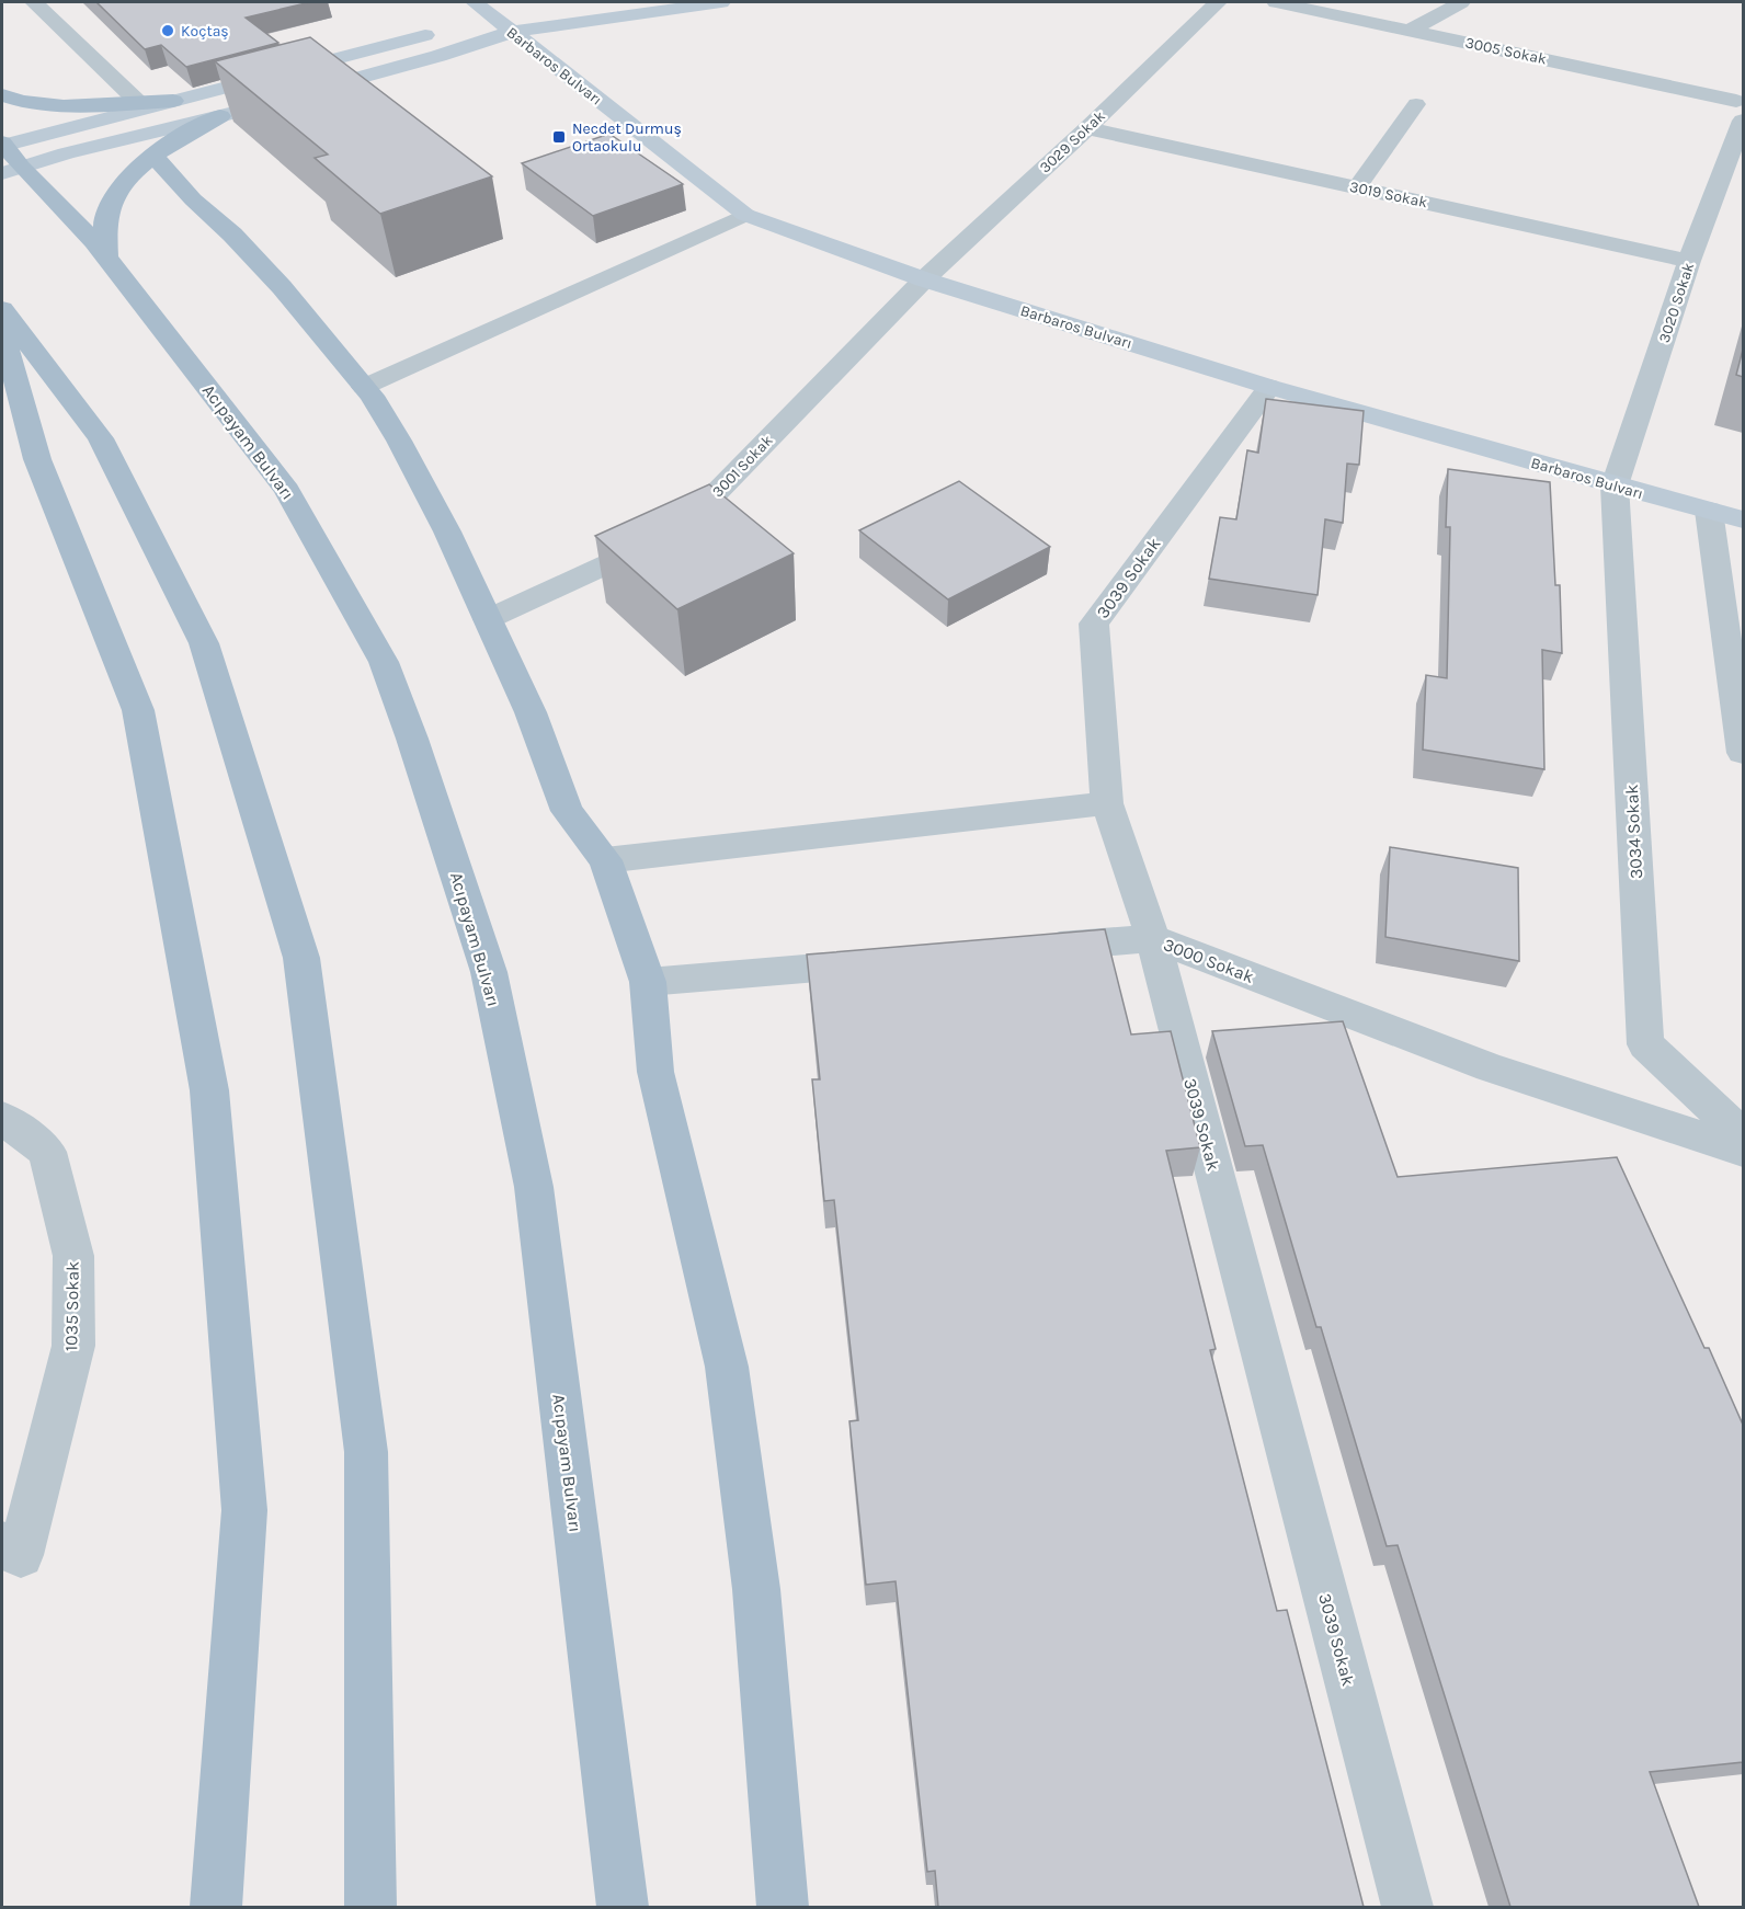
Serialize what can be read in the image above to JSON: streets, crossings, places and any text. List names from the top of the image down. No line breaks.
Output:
{"streets":{"main road":["Acıpayam Bulvarı"],"street":["3005 Sokak","Barbaros Bulvarı","3029 Sokak","3019 Sokak","3020 Sokak","3001 Sokak","3039 Sokak","3034 Sokak","3000 Sokak","1035 Sokak"]},"crossings":[["3005 Sokak","3020 Sokak"],["Barbaros Bulvarı","3029 Sokak"],["Barbaros Bulvarı","3020 Sokak"],["Barbaros Bulvarı","3001 Sokak"],["Barbaros Bulvarı","3039 Sokak"],["Barbaros Bulvarı","3034 Sokak"],["3029 Sokak","3019 Sokak"],["3029 Sokak","3001 Sokak"],["3019 Sokak","3020 Sokak"],["3020 Sokak","3034 Sokak"],["3039 Sokak","3000 Sokak"]],"places":{"other":["Koçtaş"],"transit":["Necdet Durmuş Ortaokulu"]}}
